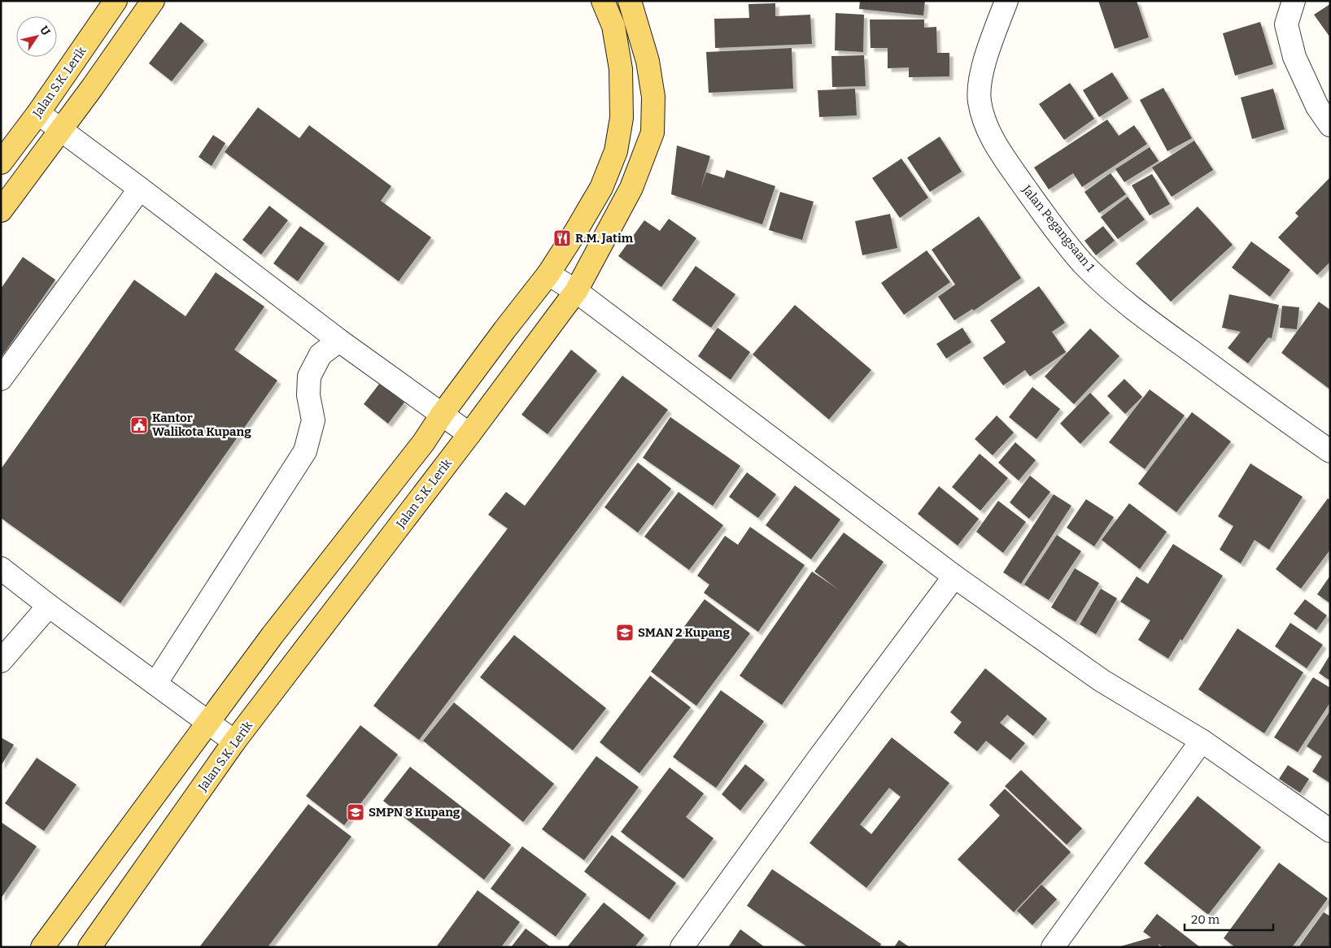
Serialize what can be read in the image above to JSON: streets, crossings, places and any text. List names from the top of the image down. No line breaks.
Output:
{"streets":{"main road":["Jalan S.K. Lerik"],"street":["Jalan Pegangsaan 1"]},"places":{"restaurant":["R.M. Jatim"],"public building":["Kantor Walikota Kupang"],"school or university":["SMAN 2 Kupang","SMPN 8 Kupang"]},"scale_bar":"20 m","north":"top right"}
